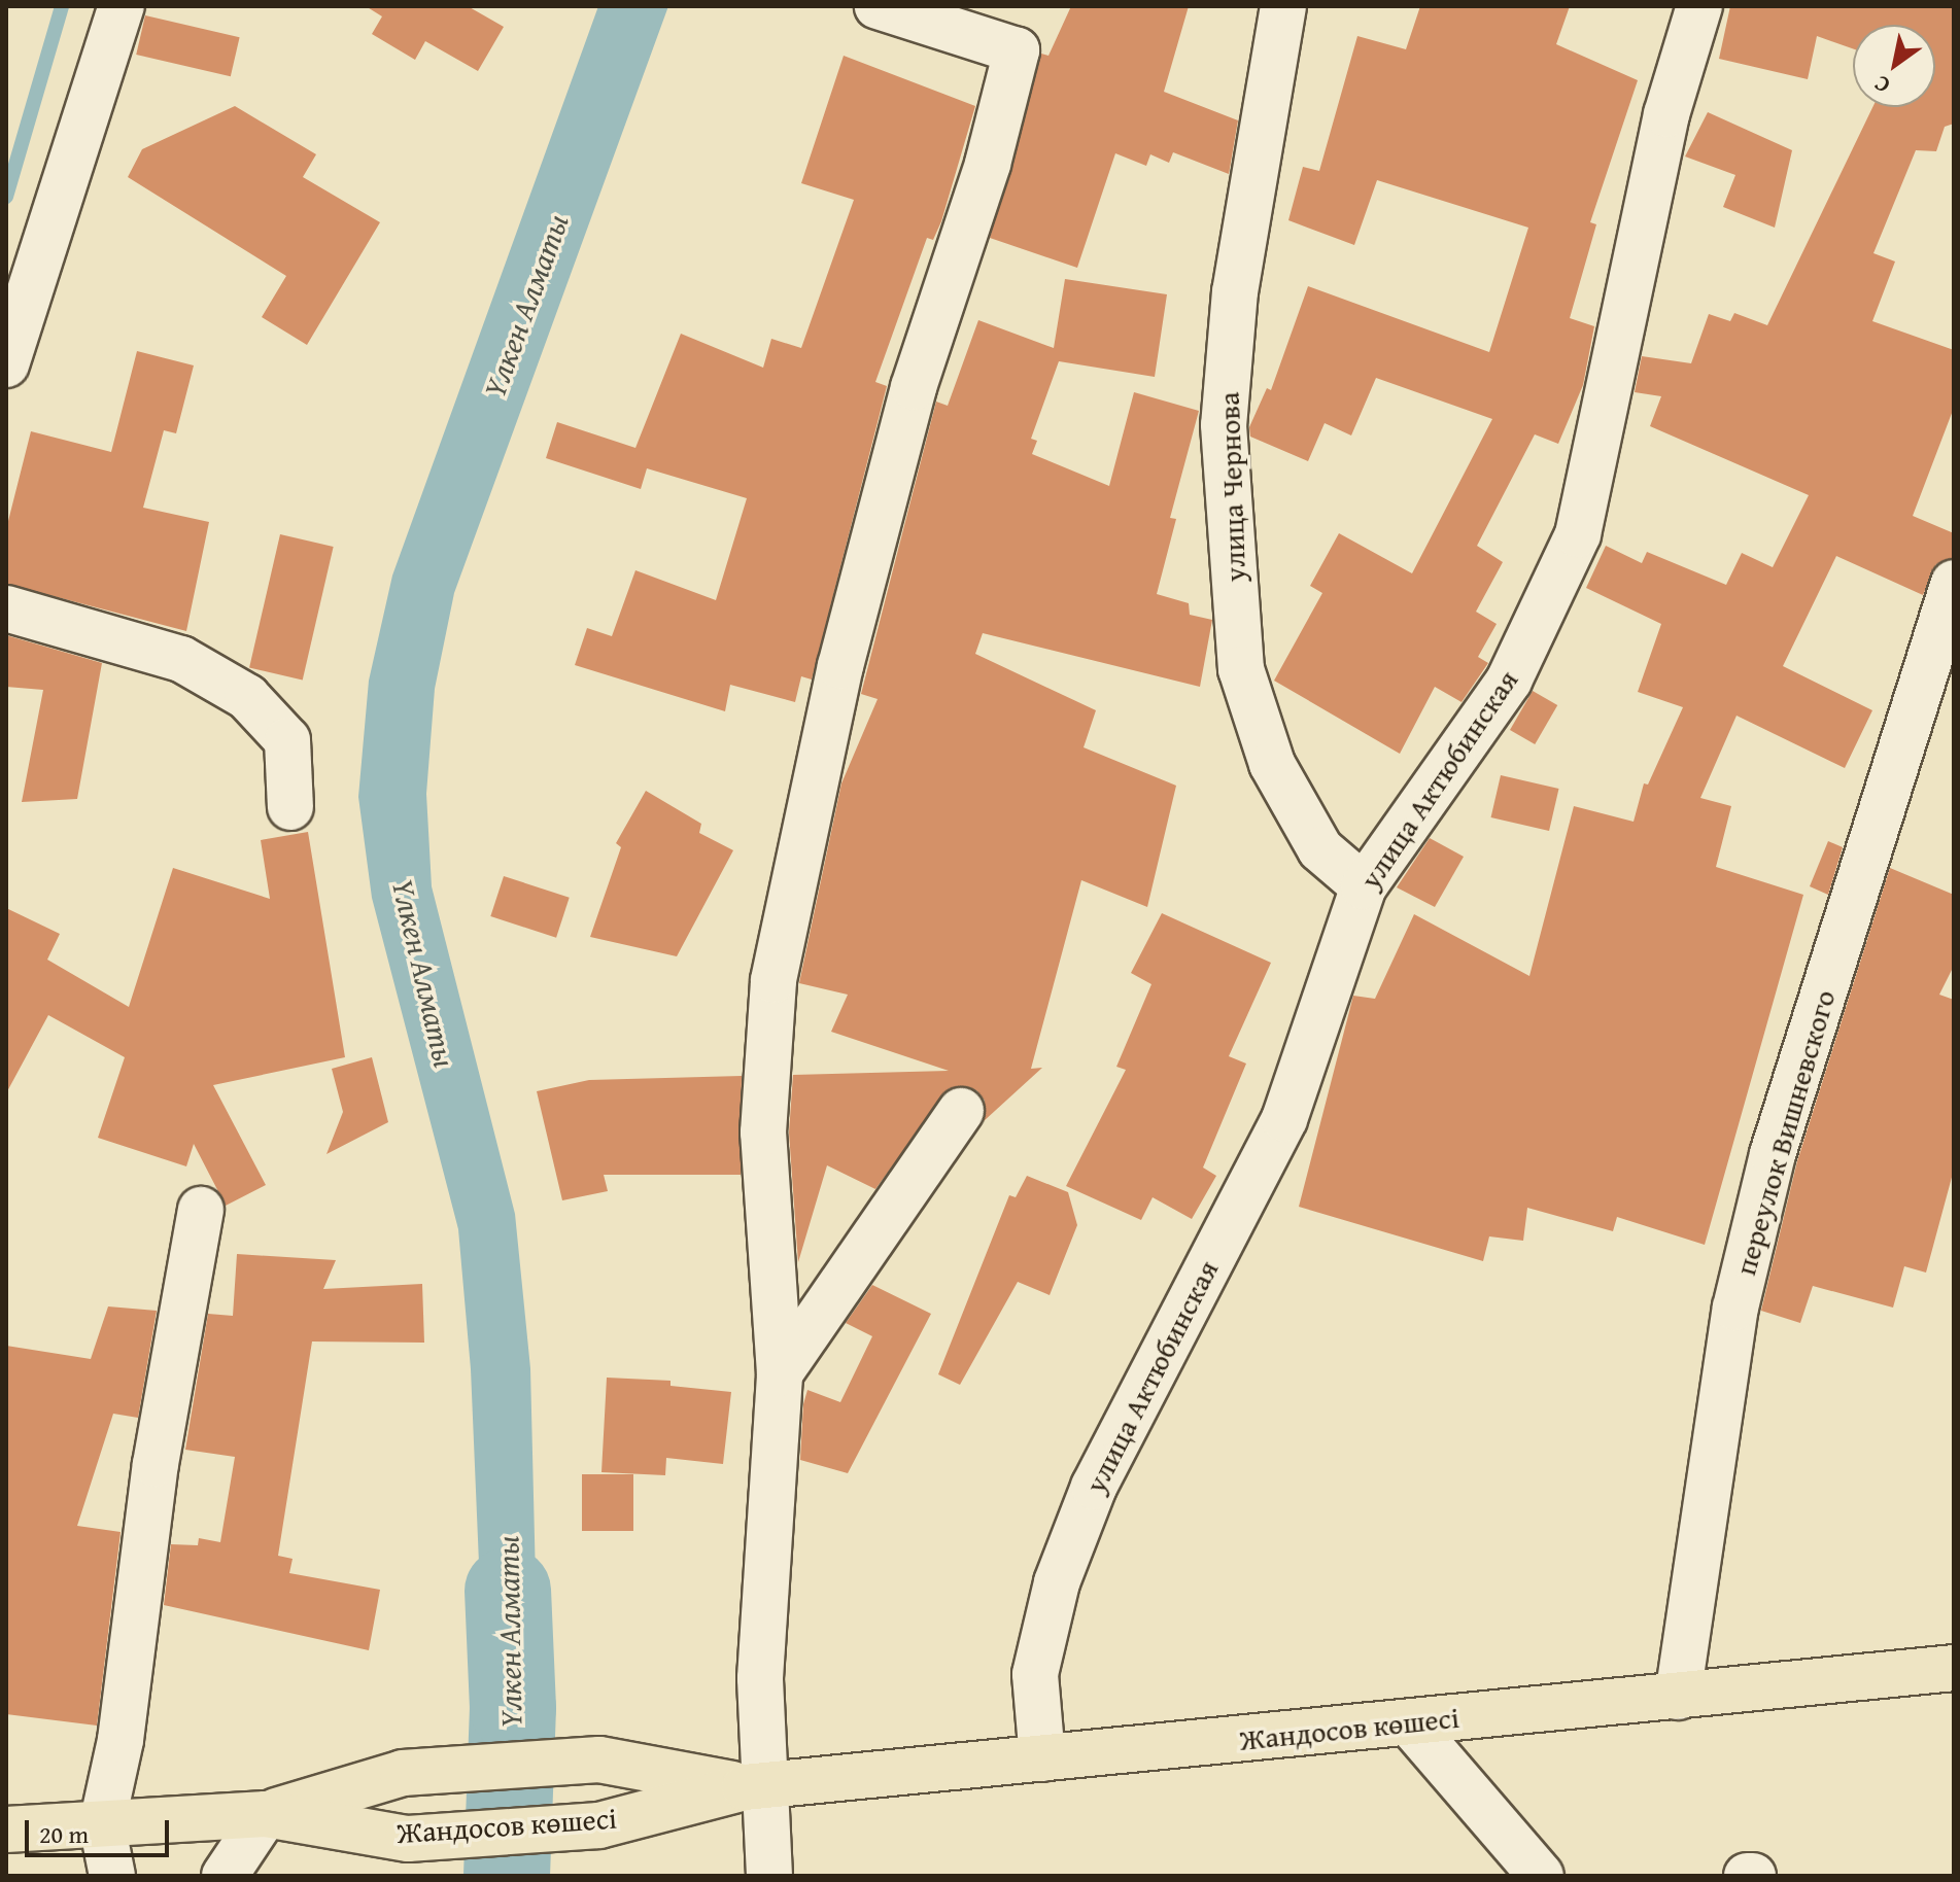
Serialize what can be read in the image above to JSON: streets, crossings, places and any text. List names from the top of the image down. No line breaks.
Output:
{"streets":{"main road":["Жандосов көшесі"],"street":["улица Чернова","улица Актюбинская","переулок Вишневского"]},"crossings":[["улица Чернова","улица Актюбинская"],["улица Актюбинская","Жандосов көшесі"],["переулок Вишневского","Жандосов көшесі"]],"water":["Үлкен Алматы"],"scale_bar":"20 m","north":"bottom left"}
